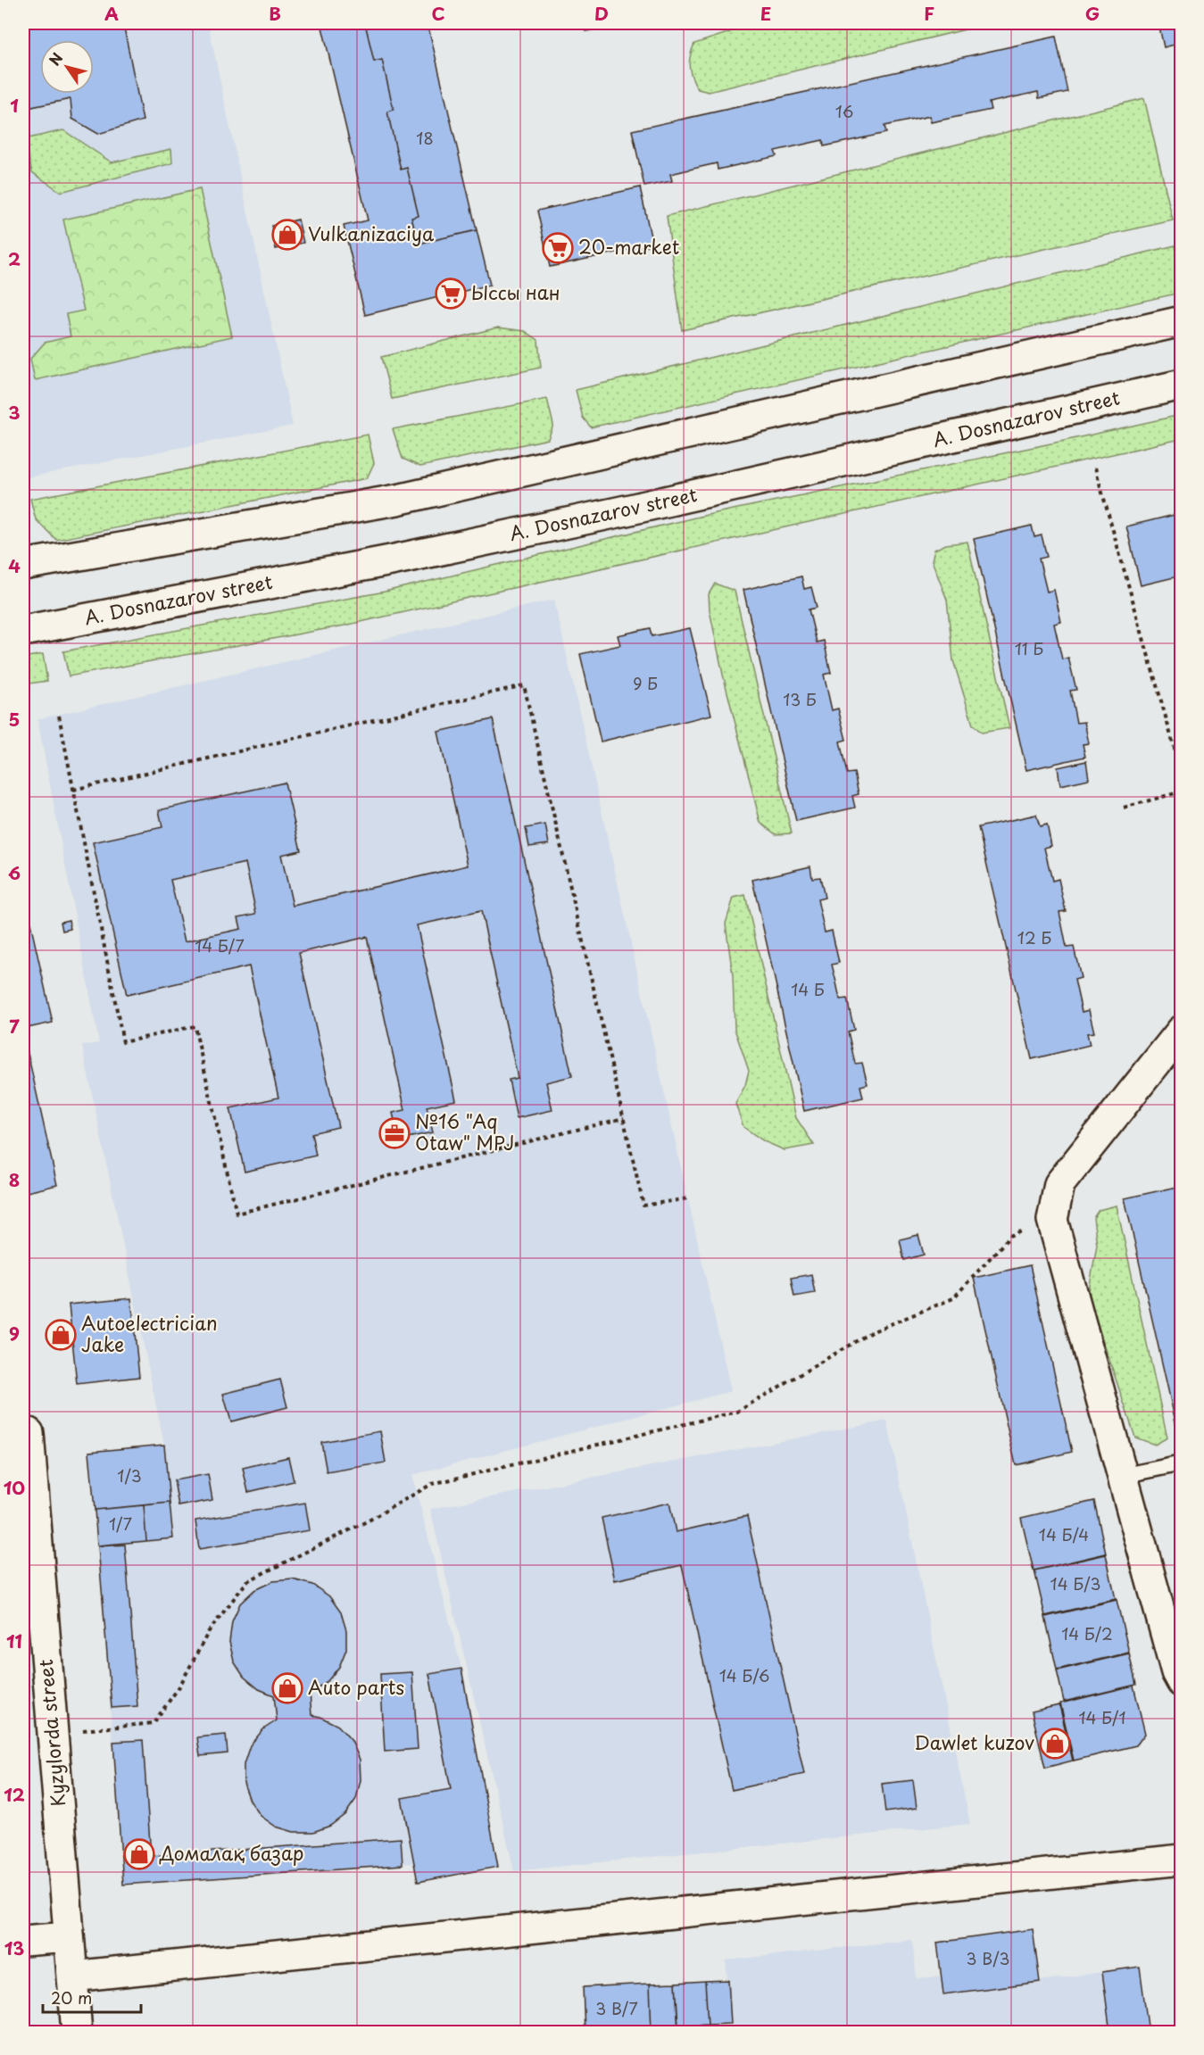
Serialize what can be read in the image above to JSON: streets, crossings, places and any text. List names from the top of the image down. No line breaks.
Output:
{"streets":{"street":["A. Dosnazarov street","Kyzylorda street"]},"places":{"shop":["Vulkanizaciya","Autoelectrician Jake","Auto parts","Dawlet kuzov","Домалақ базар"],"supermarket":["20-market","Ыссы нан"],"office":["№16 \"Aq Otaw\" MPJ"]},"house_numbers":["16","18","11 Б","9 Б","13 Б","12 Б","14 Б/7","14 Б","1/3","1/7","14 Б/4","14 Б/3","14 Б/2","14 Б/6","14 Б/1","3 В/3","3 В/7"],"scale_bar":"20 m","north":"top left","grid":{"columns":["A","B","C","D","E","F","G"],"rows":["1","2","3","4","5","6","7","8","9","10","11","12","13"]}}
